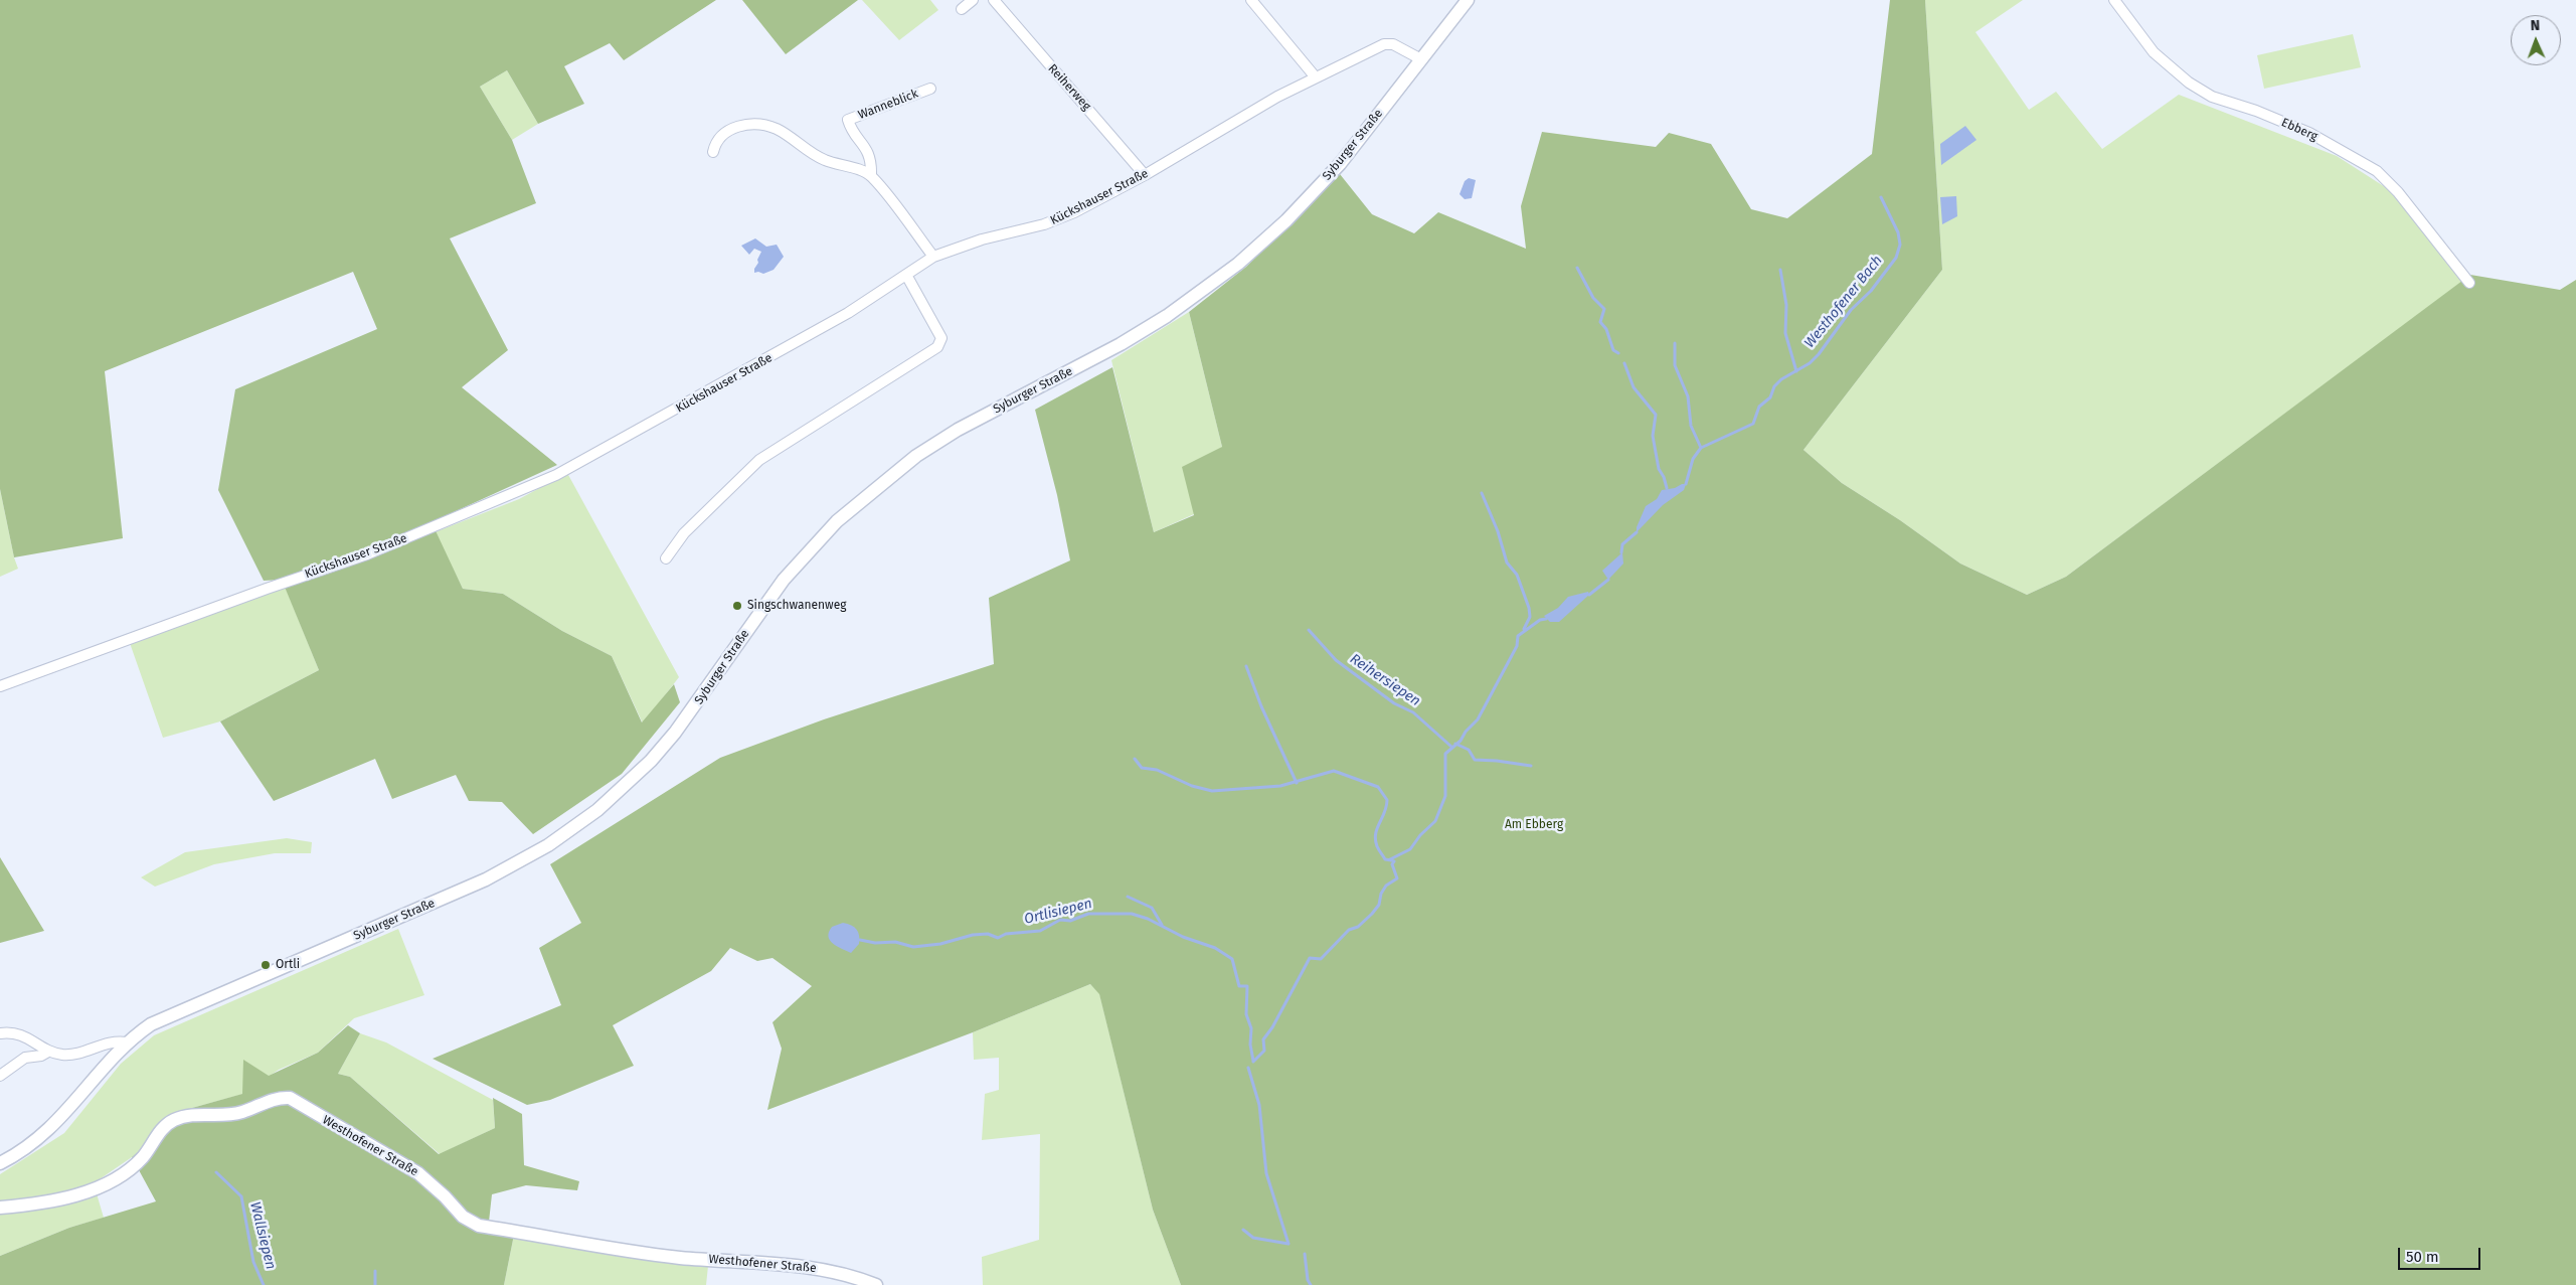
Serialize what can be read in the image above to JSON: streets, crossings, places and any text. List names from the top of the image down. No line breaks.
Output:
{"streets":{"street":["Reiherweg","Wanneblick","Ebberg","Syburger Straße","Kückshauser Straße","Westhofener Straße"]},"crossings":[["Reiherweg","Kückshauser Straße"],["Syburger Straße","Kückshauser Straße"]],"water":["Westhofener Bach","Reihersiepen","Ortlisiepen","Wallsiepen"],"parks":["Am Ebberg"],"places":["Singschwanenweg","Ortli"],"scale_bar":"50 m","north":"top"}
